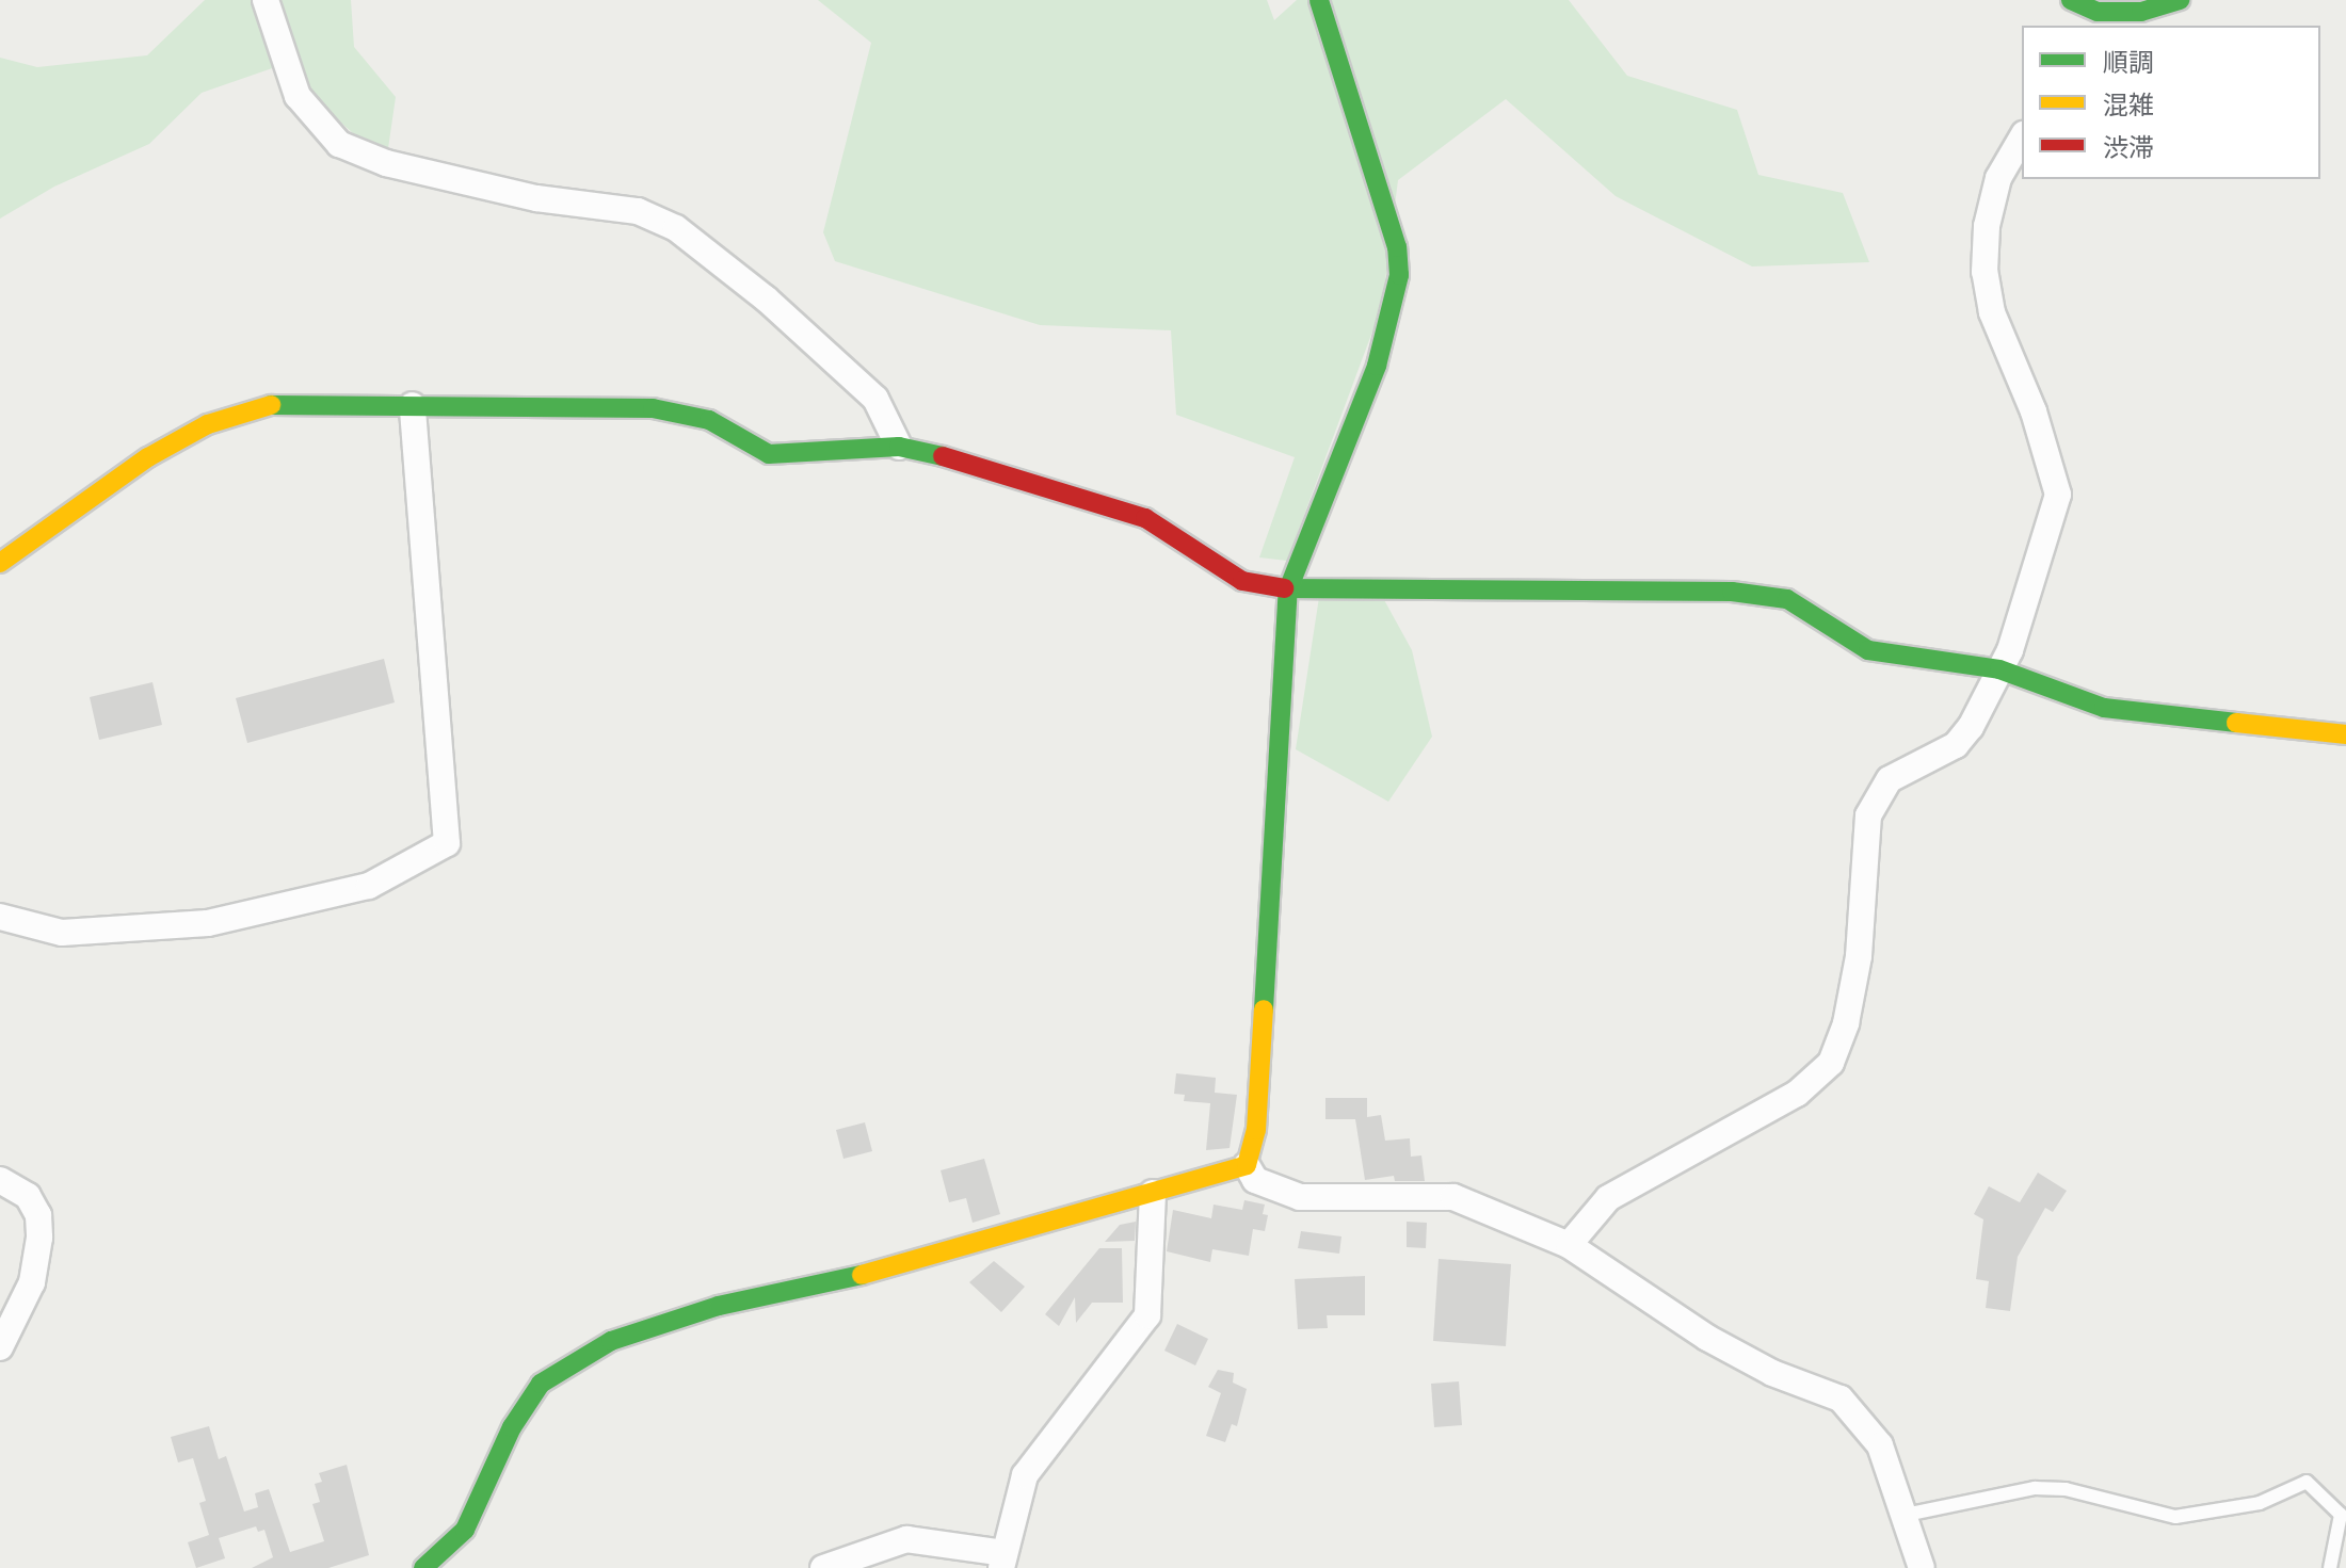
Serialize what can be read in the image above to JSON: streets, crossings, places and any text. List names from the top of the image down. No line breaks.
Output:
{"legend":["順調","混雑","渋滞"]}
